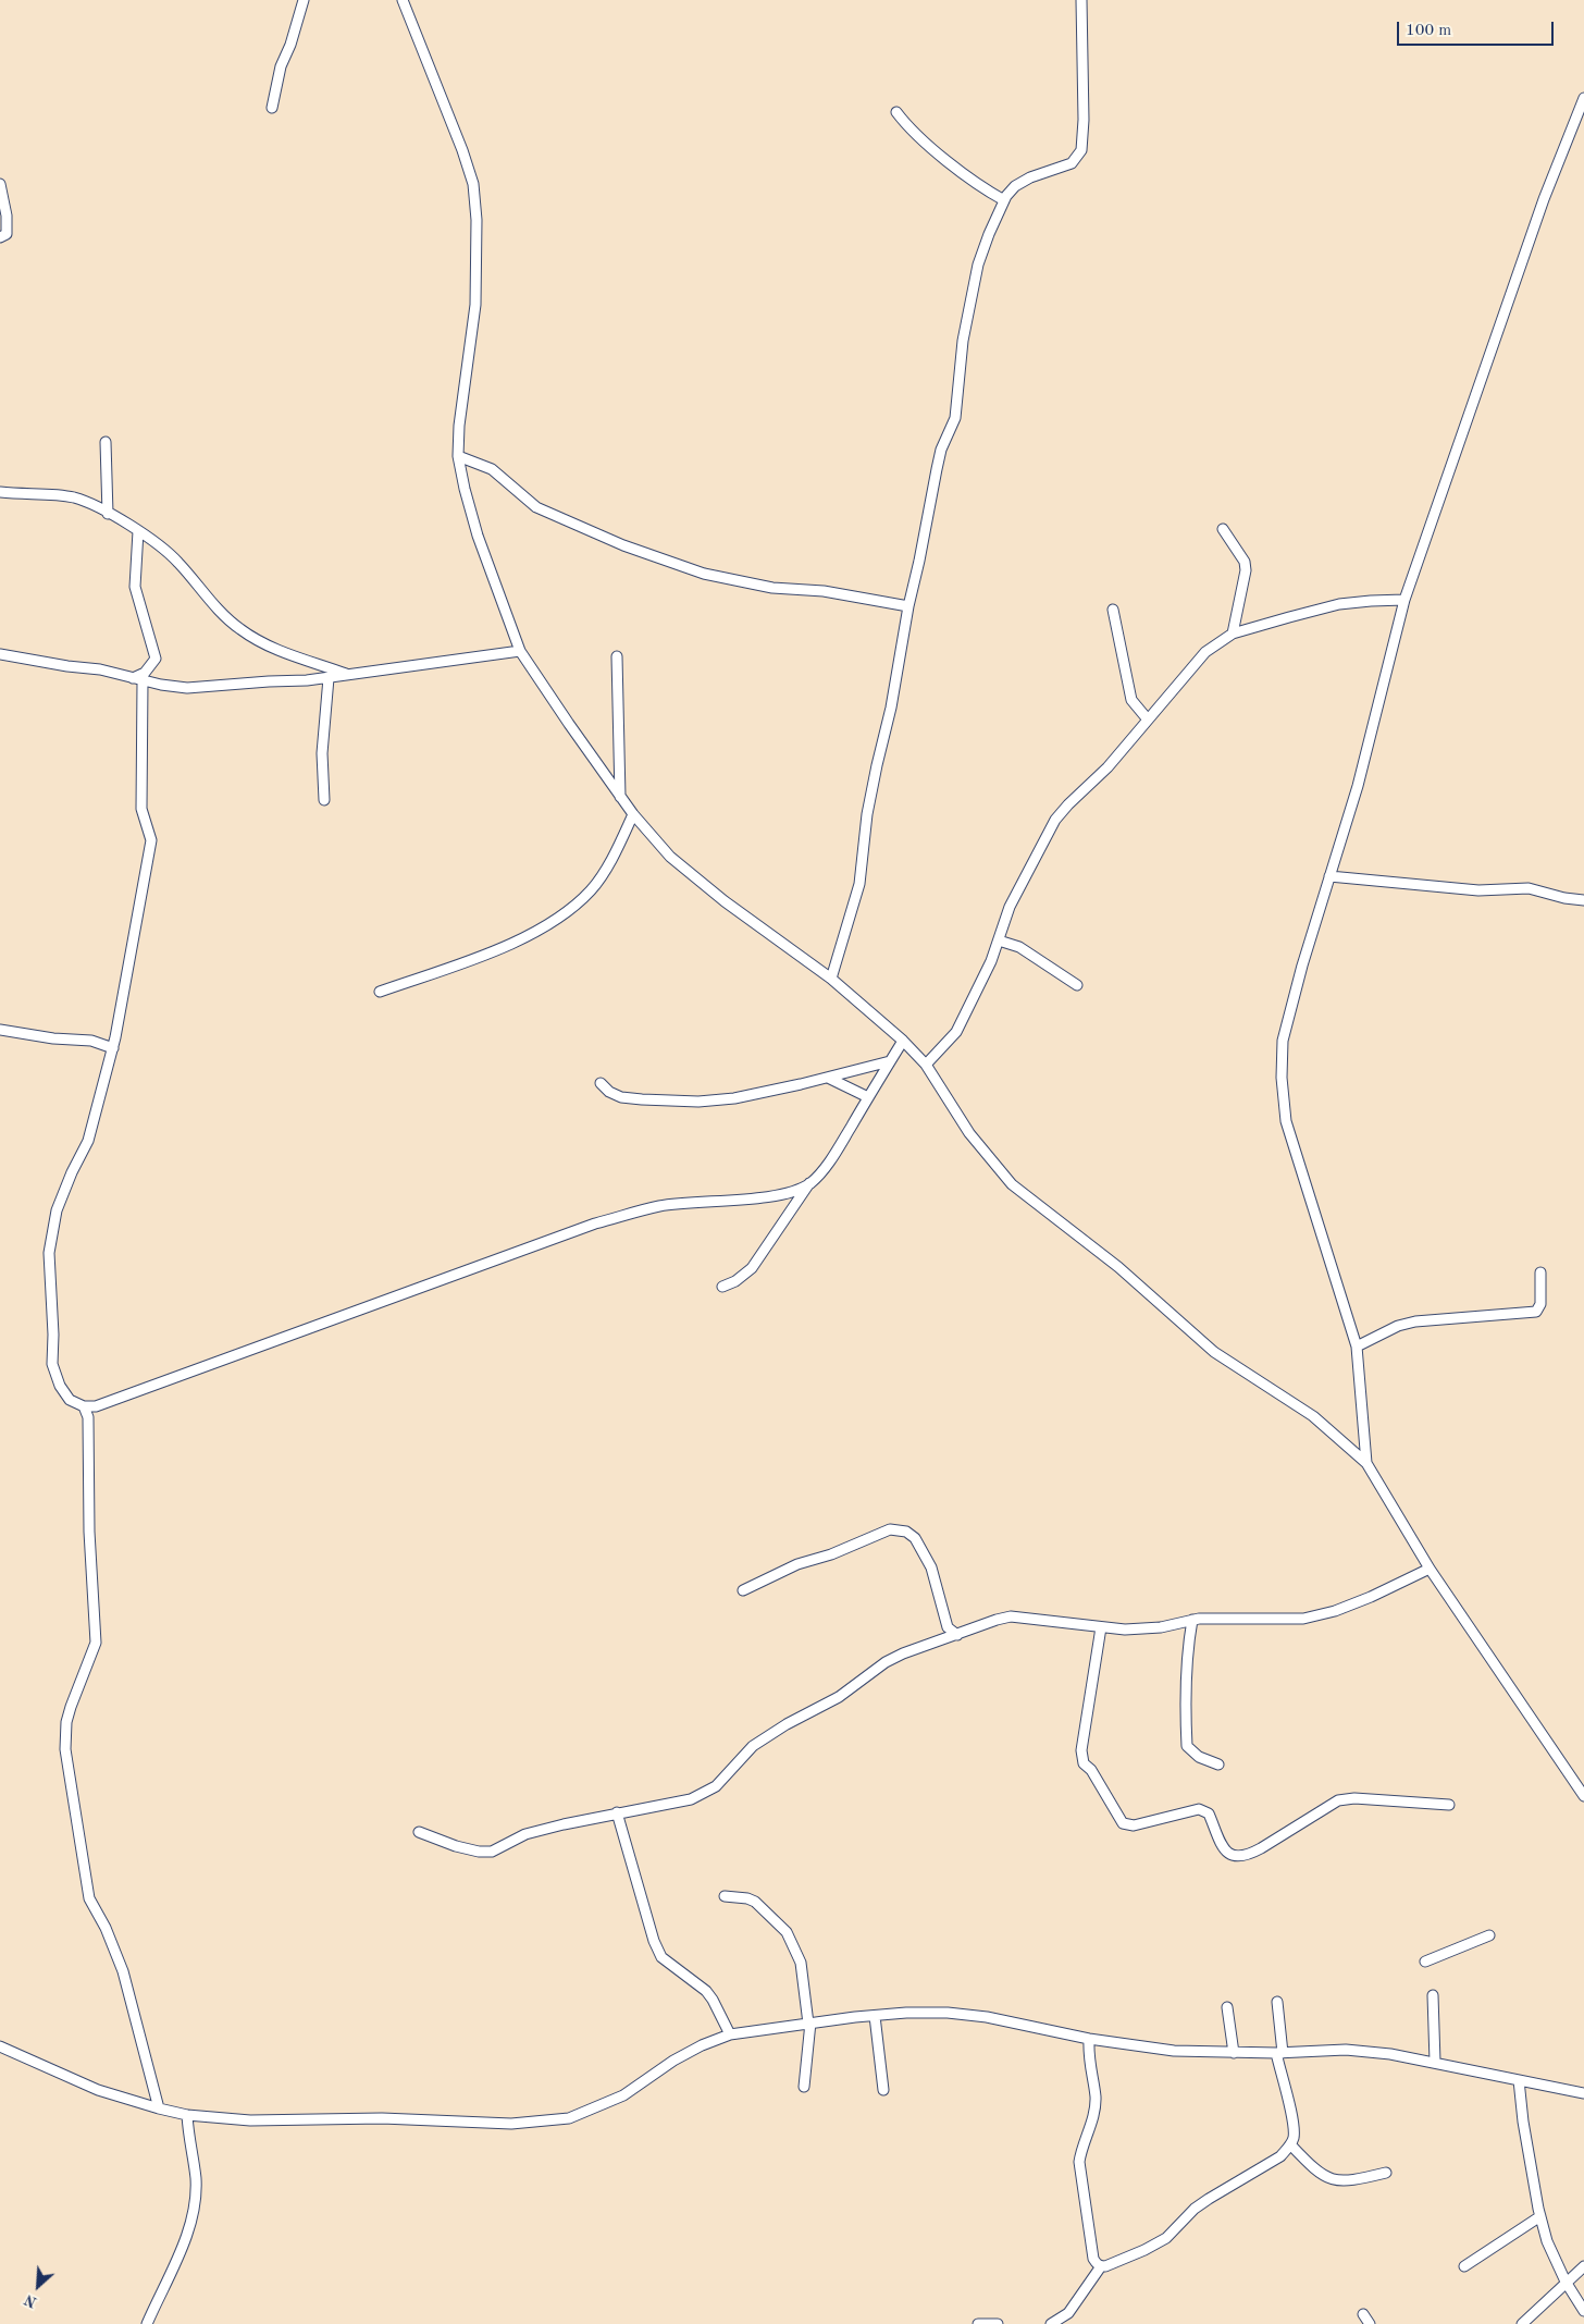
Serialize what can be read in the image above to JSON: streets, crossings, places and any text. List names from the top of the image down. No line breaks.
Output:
{"scale_bar":"100 m","north":"bottom left"}
